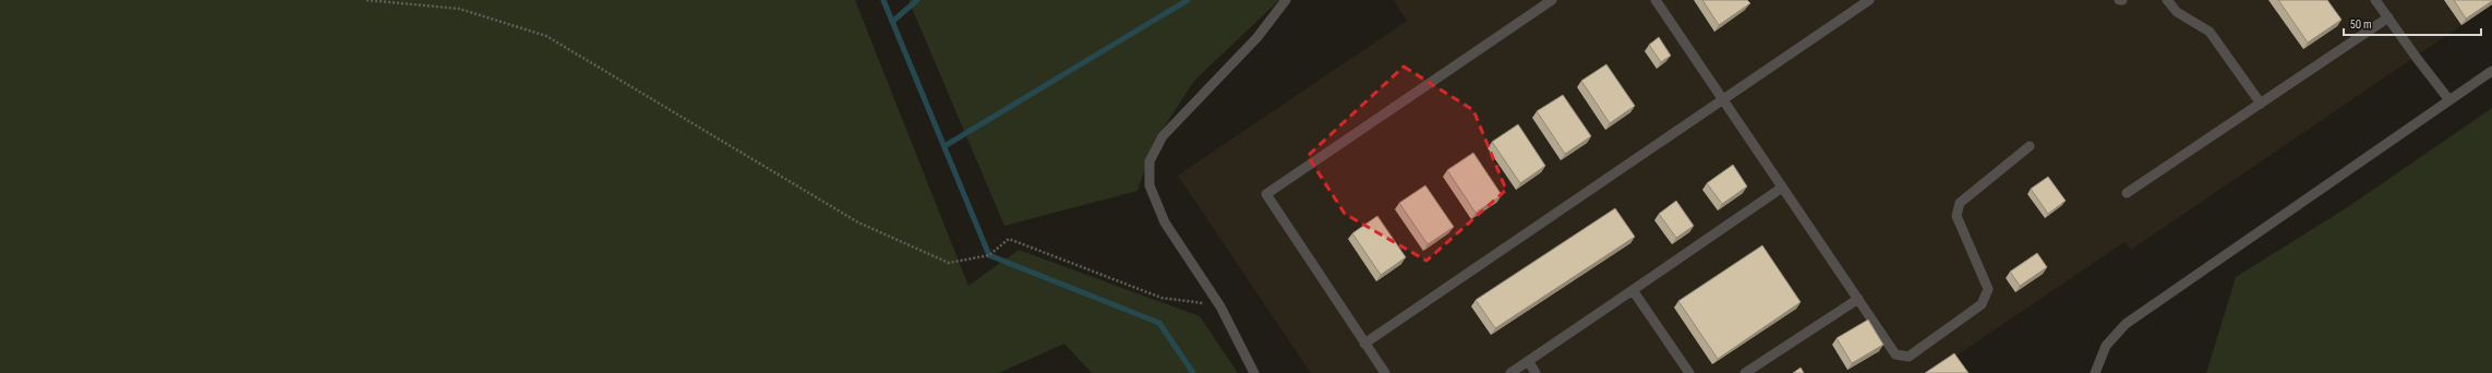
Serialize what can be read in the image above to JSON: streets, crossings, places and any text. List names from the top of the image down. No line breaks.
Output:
{"scale_bar":"50 m"}
